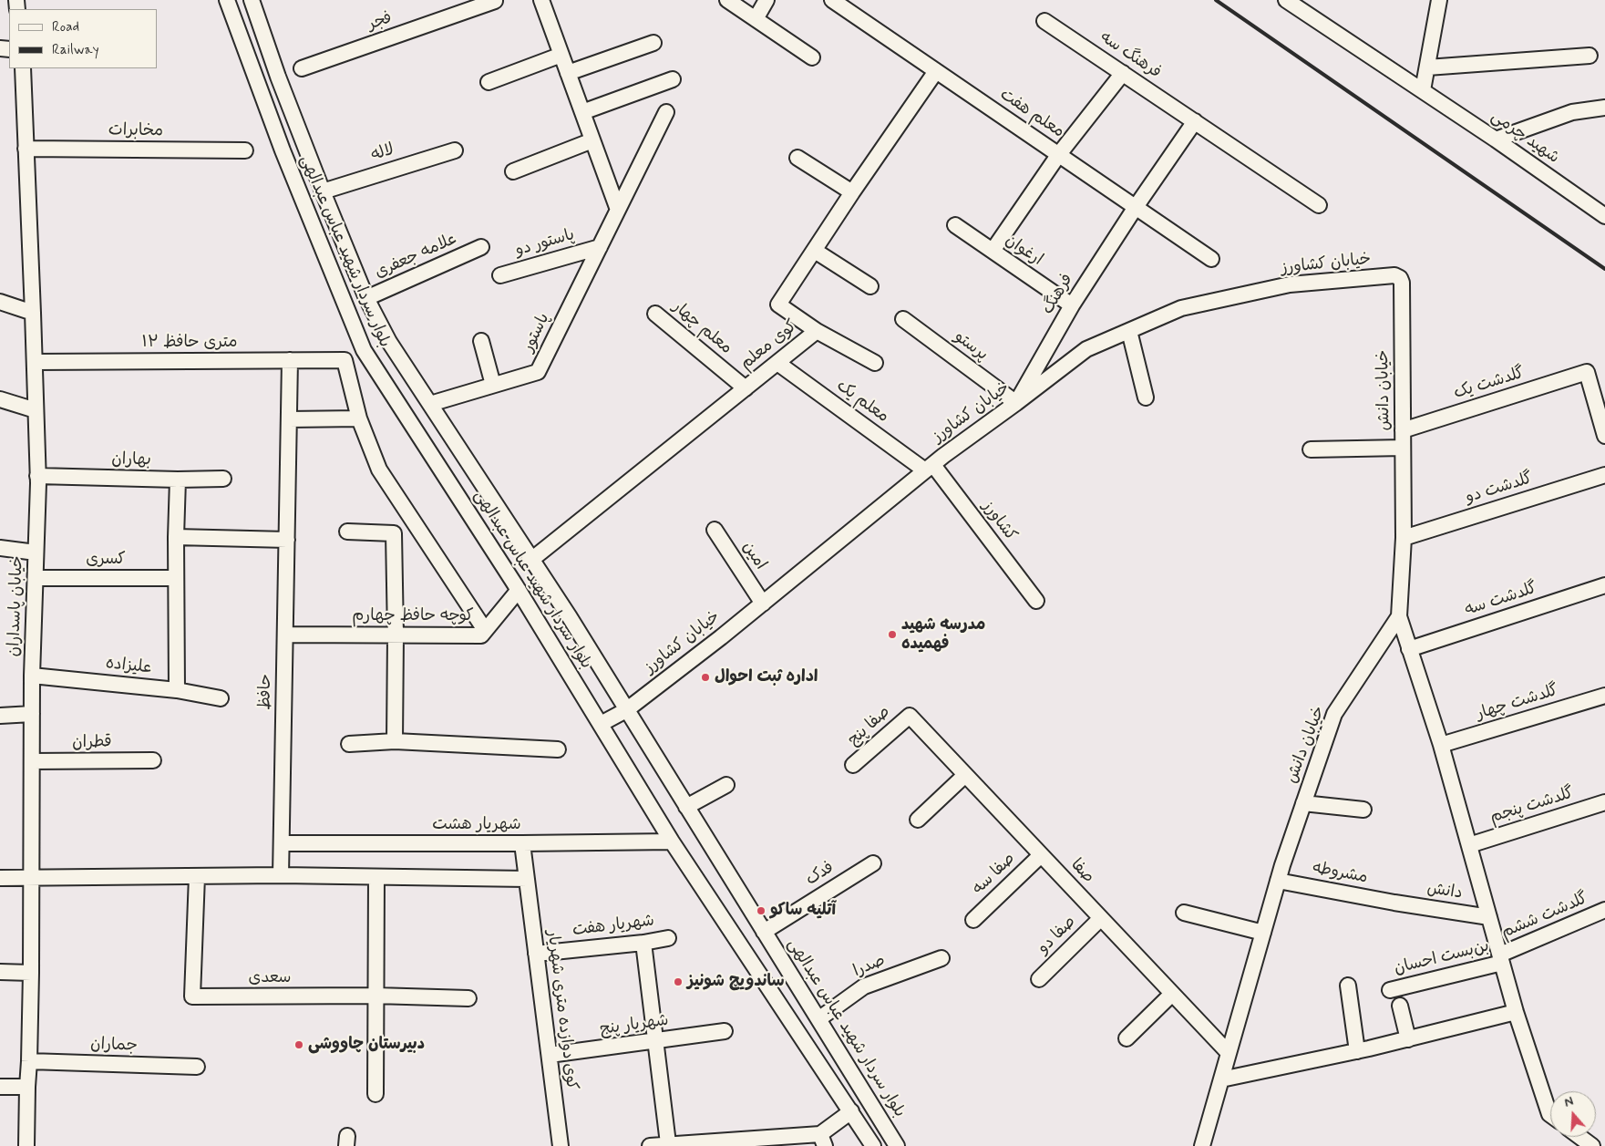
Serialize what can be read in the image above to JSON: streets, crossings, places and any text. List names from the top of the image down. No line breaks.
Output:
{"streets":{"street":["فجر","فرهنگ سه","معلم هفت","مخابرات","شهید چرمی","لاله","پاستور دو","ارغوان","بلوار سردار شهید عباس عبدالهی","علامه جعفری","خیابان کشاورز","فرهنگ","معلم چهار","پاستور","۱۲ متری حافظ","کوی معلم","پرستو","گلدشت یک","خیابان دانش","معلم یک","بهاران","گلدشت دو","کشاورز","امین","کسری","گلدشت سه","خیابان پاسداران","کوچه حافظ چهارم","علیزاده","حافظ","گلدشت چهار","صفا پنج","قطران","گلدشت پنجم","شهریار هشت","صفا","مشروطه","فدک","صفا سه","دانش","گلدشت ششم","شهریار هفت","صفا دو","بن‌بست احسان","صدرا","سعدی","کوی دوازده متری شهریار","شهریار پنج","جماران"]},"crossings":[["معلم هفت","فرهنگ"],["معلم هفت","کوی معلم"],["مخابرات","خیابان پاسداران"],["لاله","بلوار سردار شهید عباس عبدالهی"],["پاستور دو","پاستور"],["ارغوان","فرهنگ"],["بلوار سردار شهید عباس عبدالهی","علامه جعفری"],["بلوار سردار شهید عباس عبدالهی","خیابان کشاورز"],["بلوار سردار شهید عباس عبدالهی","پاستور"],["بلوار سردار شهید عباس عبدالهی","کوی معلم"],["بلوار سردار شهید عباس عبدالهی","کوچه حافظ چهارم"],["بلوار سردار شهید عباس عبدالهی","شهریار هشت"],["بلوار سردار شهید عباس عبدالهی","فدک"],["بلوار سردار شهید عباس عبدالهی","صدرا"],["خیابان کشاورز","فرهنگ"],["خیابان کشاورز","پرستو"],["خیابان کشاورز","خیابان دانش"],["خیابان کشاورز","معلم یک"],["خیابان کشاورز","کشاورز"],["خیابان کشاورز","امین"],["فرهنگ","پرستو"],["معلم چهار","کوی معلم"],["۱۲ متری حافظ","خیابان پاسداران"],["۱۲ متری حافظ","حافظ"],["کوی معلم","معلم یک"],["گلدشت یک","خیابان دانش"],["خیابان دانش","گلدشت دو"],["خیابان دانش","صفا"],["خیابان دانش","مشروطه"],["معلم یک","کشاورز"],["بهاران","خیابان پاسداران"],["کسری","خیابان پاسداران"],["خیابان پاسداران","علیزاده"],["خیابان پاسداران","قطران"],["خیابان پاسداران","جماران"],["کوچه حافظ چهارم","حافظ"],["حافظ","شهریار هشت"],["صفا پنج","صفا"],["شهریار هشت","کوی دوازده متری شهریار"],["صفا","صفا سه"],["صفا","صفا دو"],["مشروطه","دانش"],["گلدشت ششم","بن‌بست احسان"],["شهریار هفت","کوی دوازده متری شهریار"],["کوی دوازده متری شهریار","شهریار پنج"]],"places":["مدرسه شهید فهمیده","اداره ثبت احوال","آتلیه ساکو","ساندویچ شونیز","دبیرستان چاووشی"],"legend":["Road","Railway"],"north":"top"}
